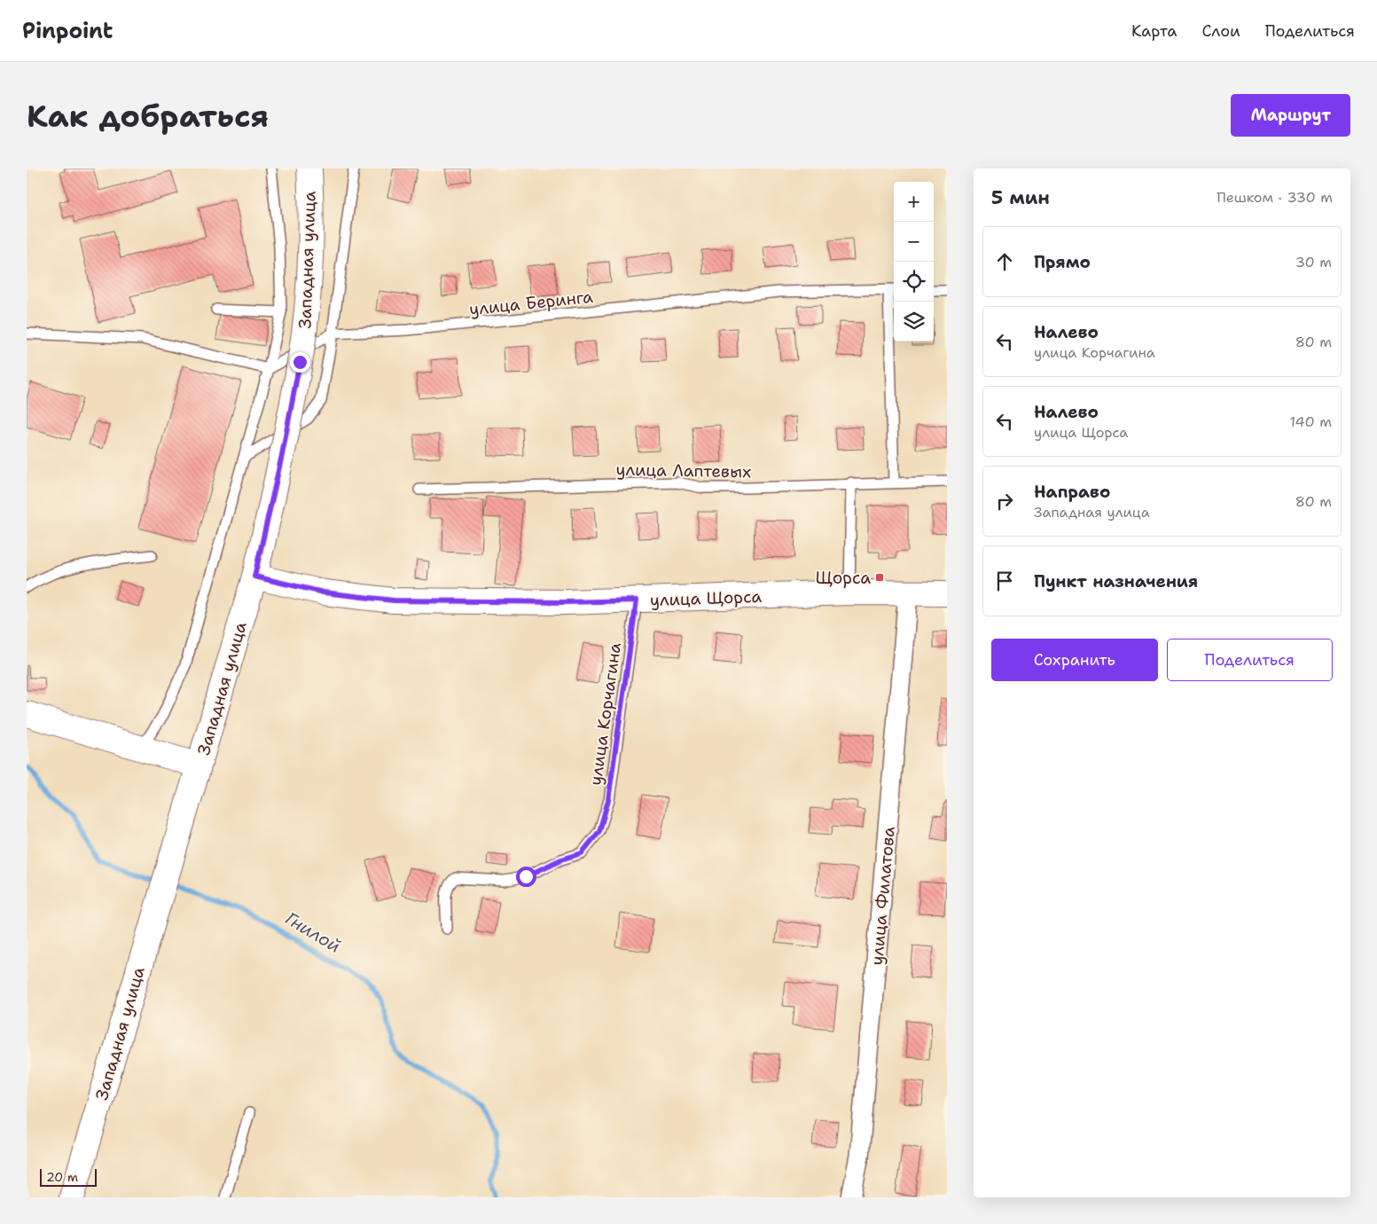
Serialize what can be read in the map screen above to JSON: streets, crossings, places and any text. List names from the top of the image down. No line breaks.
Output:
{"streets":{"main road":["Западная улица","улица Щорса"],"street":["улица Филатова"],"lane":["улица Беринга","улица Лаптевых","улица Корчагина"]},"crossings":[["Западная улица","улица Щорса"],["улица Щорса","улица Корчагина"],["улица Щорса","улица Филатова"]],"water":["Гнилой"],"places":{"transit":["Щорса"]},"scale_bar":"20 m","page":{"header":"Pinpoint","nav":["Карта","Слои","Поделиться"],"buttons":["Маршрут",["Сохранить","Поделиться"]],"title":"Как добраться","heading":["5 мин","Пешком · 330 m"],"map_buttons":["+","−"],"list":[["Прямо","30 m"],["Налево","улица Корчагина","80 m"],["Налево","улица Щорса","140 m"],["Направо","Западная улица","80 m"],"Пункт назначения"],"scale":"20 m"}}
